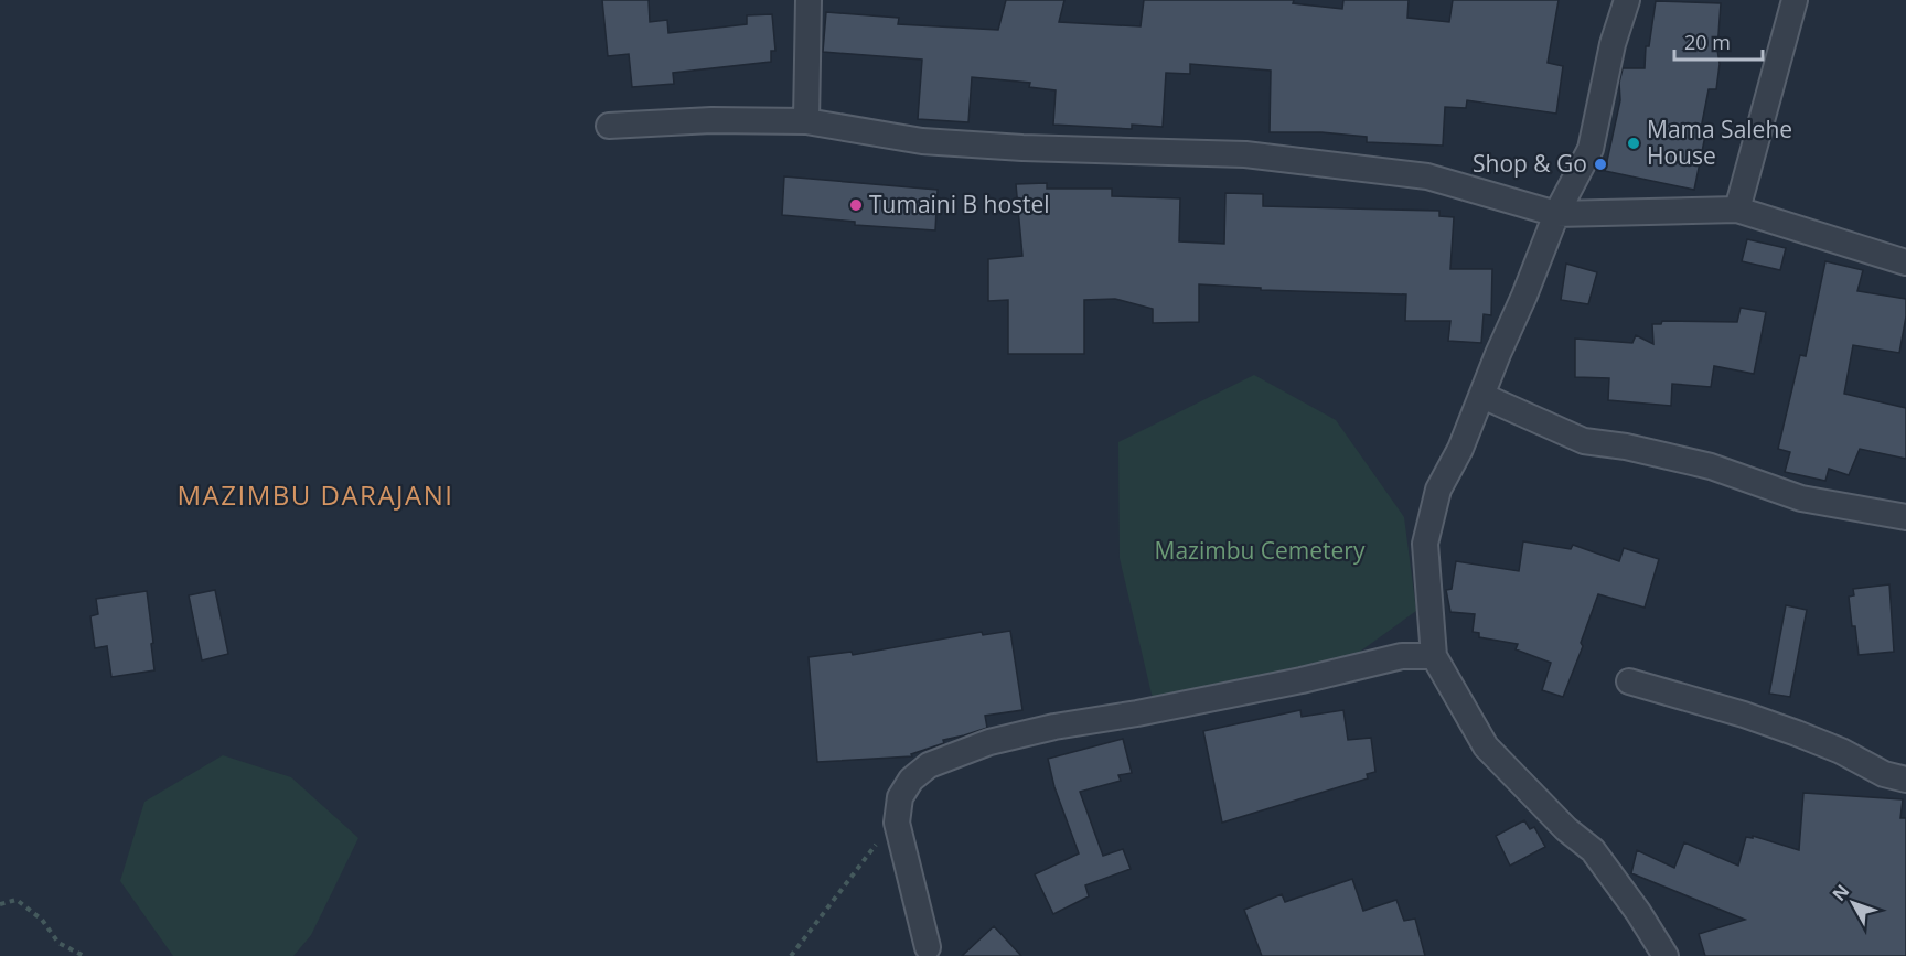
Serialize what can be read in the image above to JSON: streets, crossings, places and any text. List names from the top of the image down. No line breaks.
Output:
{"districts":["MAZIMBU DARAJANI"],"parks":["Mazimbu Cemetery"],"places":["Mama Salehe House","Shop & Go","Tumaini B hostel"],"scale_bar":"20 m","north":"top left"}
